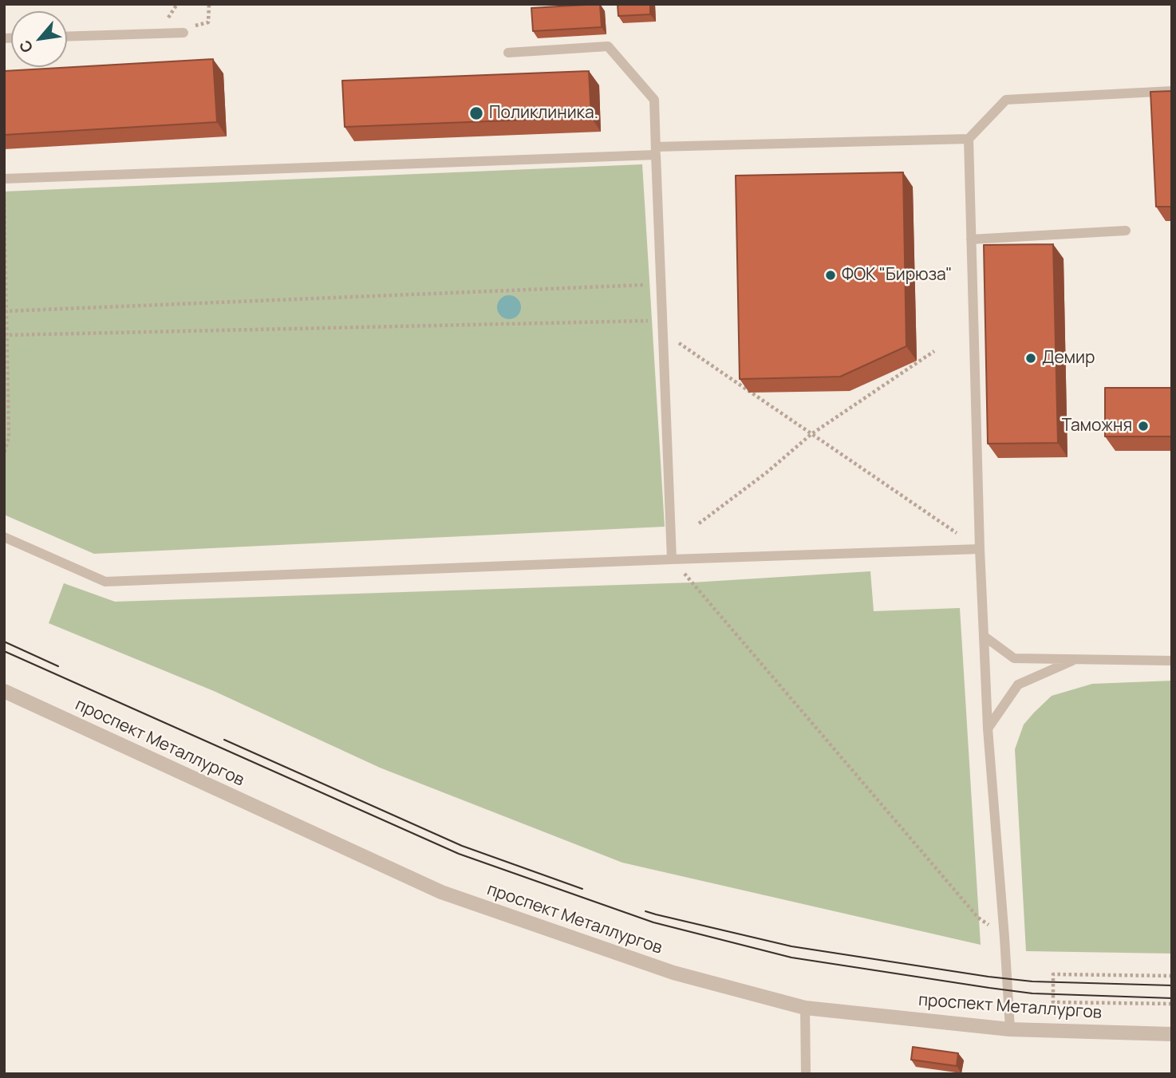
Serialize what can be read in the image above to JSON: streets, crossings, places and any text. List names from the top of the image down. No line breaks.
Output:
{"streets":{"street":["проспект Металлургов"]},"places":["Поликлиника.","ФОК \"Бирюза\"","Демир","Таможня"],"north":"bottom left"}
